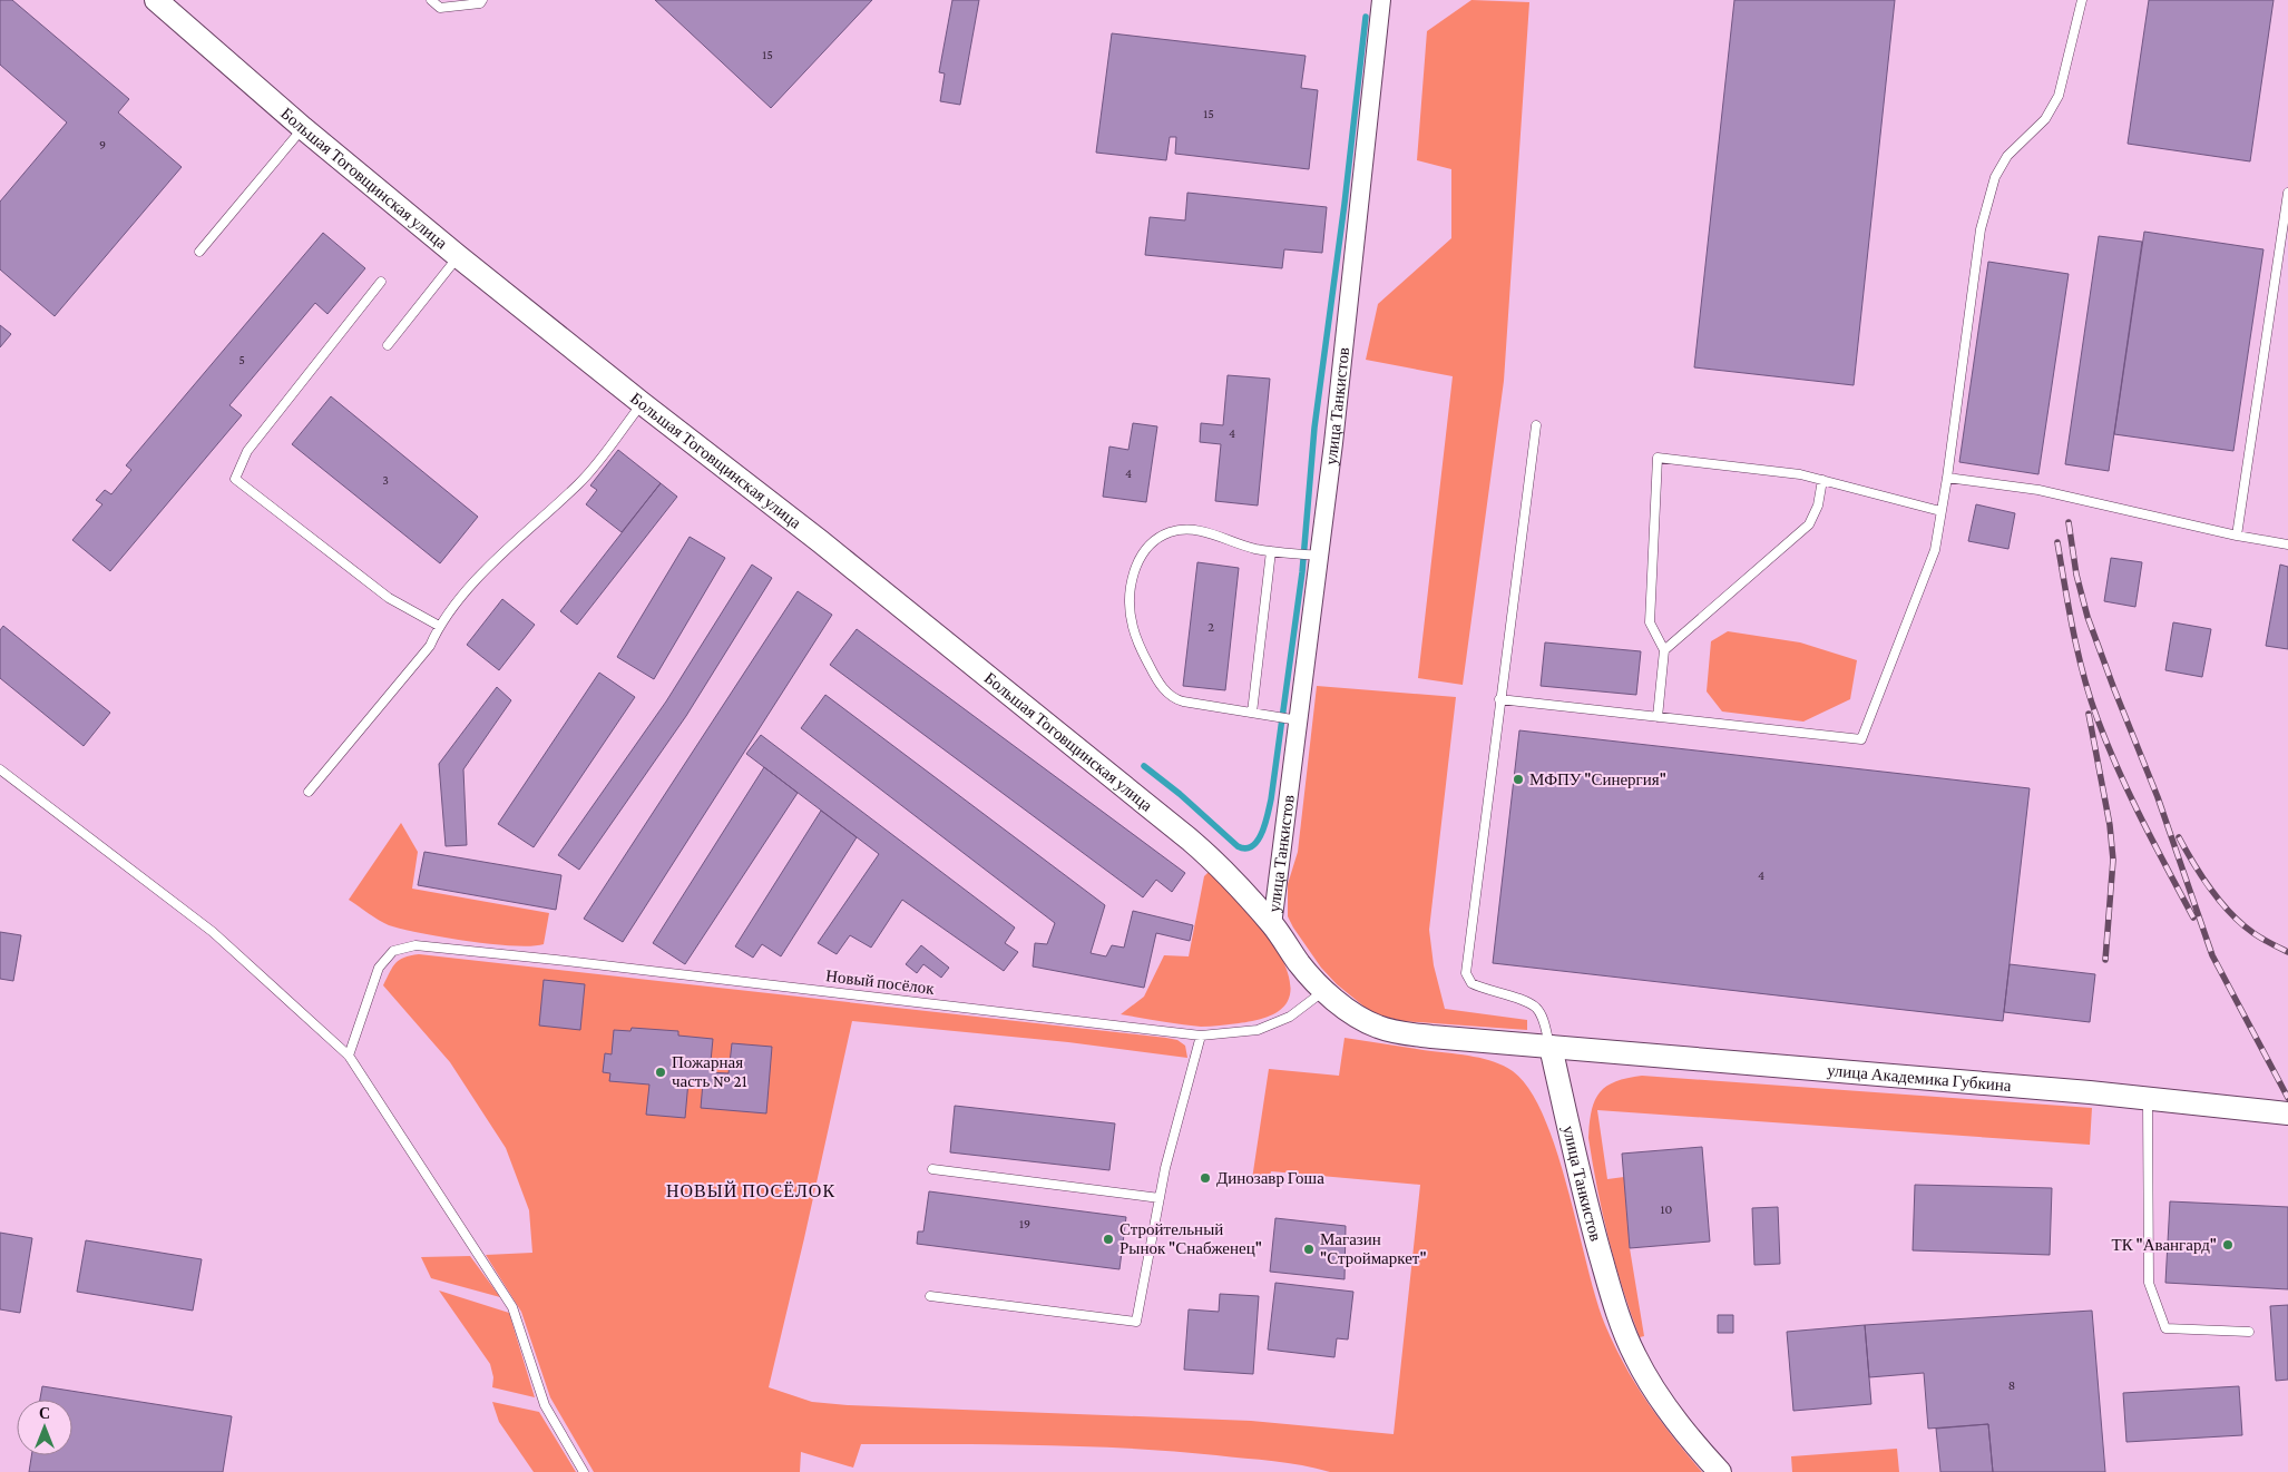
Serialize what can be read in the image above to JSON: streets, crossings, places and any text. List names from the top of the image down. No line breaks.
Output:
{"streets":{"street":["Большая Тоговщинская улица","улица Танкистов","улица Академика Губкина"],"lane":["Новый посёлок"]},"crossings":[["Большая Тоговщинская улица","улица Танкистов"],["улица Танкистов","Новый посёлок"],["улица Танкистов","улица Академика Губкина"]],"districts":["НОВЫЙ ПОСЁЛОК"],"places":["МФПУ \"Синергия\"","Пожарная часть № 21","Динозавр Гоша","Стройтельный Рынок \"Снабженец\"","ТК \"Авангард\"","Магазин \"Строймаркет\""],"house_numbers":["15","15","9","5","4","4","3","2","4","10","19","8"],"north":"top"}
